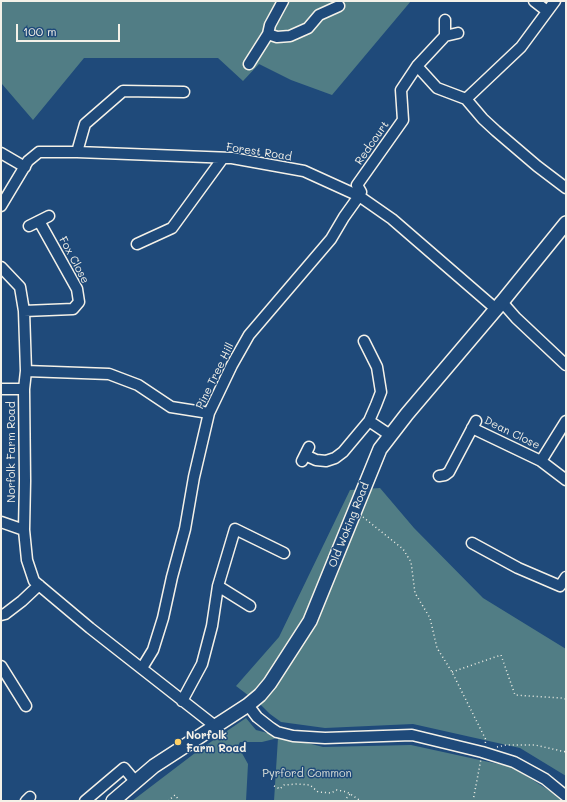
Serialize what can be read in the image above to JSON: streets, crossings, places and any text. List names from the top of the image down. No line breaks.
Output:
{"streets":{"main road":["Old Woking Road"],"street":["Redcourt","Forest Road","Fox Close","Pine Tree Hill","Dean Close","Norfolk Farm Road"]},"crossings":[["Redcourt","Forest Road"],["Redcourt","Pine Tree Hill"],["Forest Road","Pine Tree Hill"],["Forest Road","Old Woking Road"],["Fox Close","Norfolk Farm Road"],["Pine Tree Hill","Norfolk Farm Road"],["Norfolk Farm Road","Old Woking Road"]],"parks":["Pyrford Common"],"places":["Norfolk Farm Road"],"scale_bar":"100 m"}
